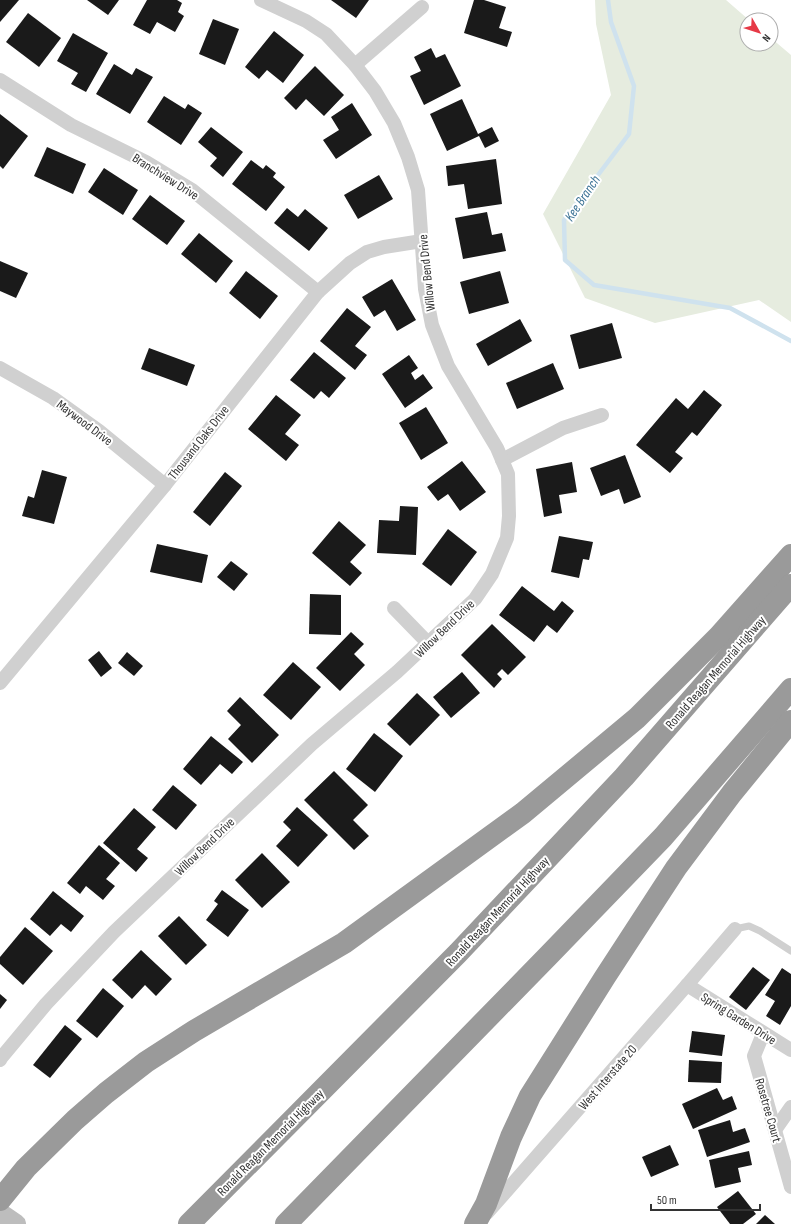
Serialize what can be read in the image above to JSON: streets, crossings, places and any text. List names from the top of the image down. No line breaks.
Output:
{"streets":{"highway":["Ronald Reagan Memorial Highway"],"street":["Branchview Drive","Willow Bend Drive","Maywood Drive","Thousand Oaks Drive","Spring Garden Drive","West Interstate 20","Rosetree Court"]},"crossings":[["Branchview Drive","Thousand Oaks Drive"],["Willow Bend Drive","Thousand Oaks Drive"],["Maywood Drive","Thousand Oaks Drive"],["Spring Garden Drive","West Interstate 20"],["Spring Garden Drive","Rosetree Court"]],"water":["Kee Branch"],"scale_bar":"50 m","north":"bottom right"}
